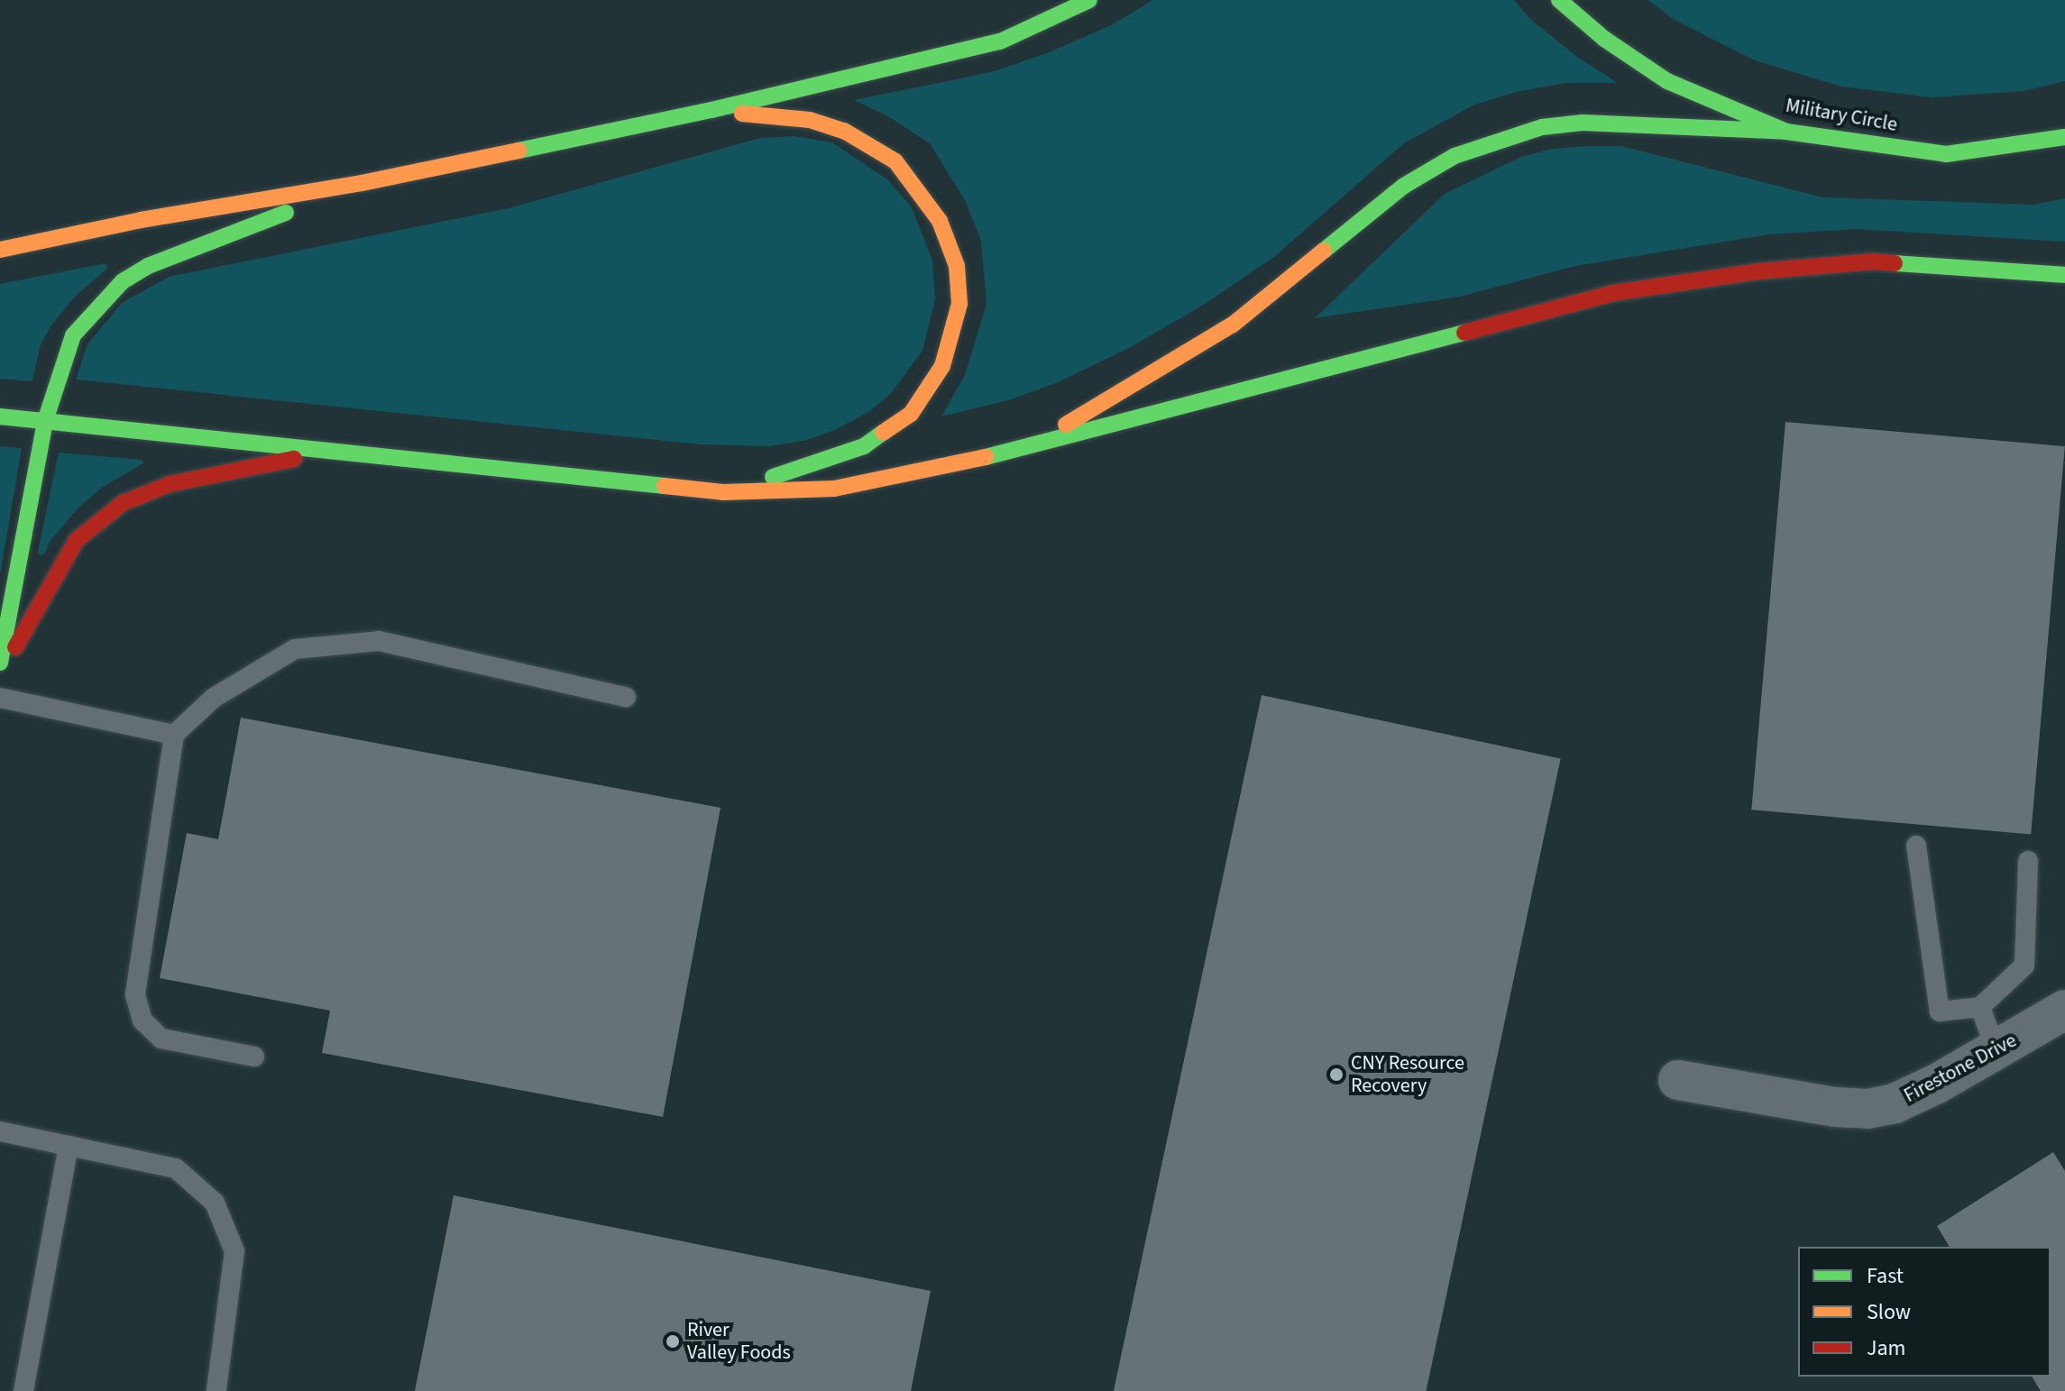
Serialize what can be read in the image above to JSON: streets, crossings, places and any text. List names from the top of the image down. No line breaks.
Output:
{"streets":{"main road":["Military Circle"],"street":["Firestone Drive"]},"places":["CNY Resource Recovery","River Valley Foods"],"legend":["Fast","Slow","Jam"]}
